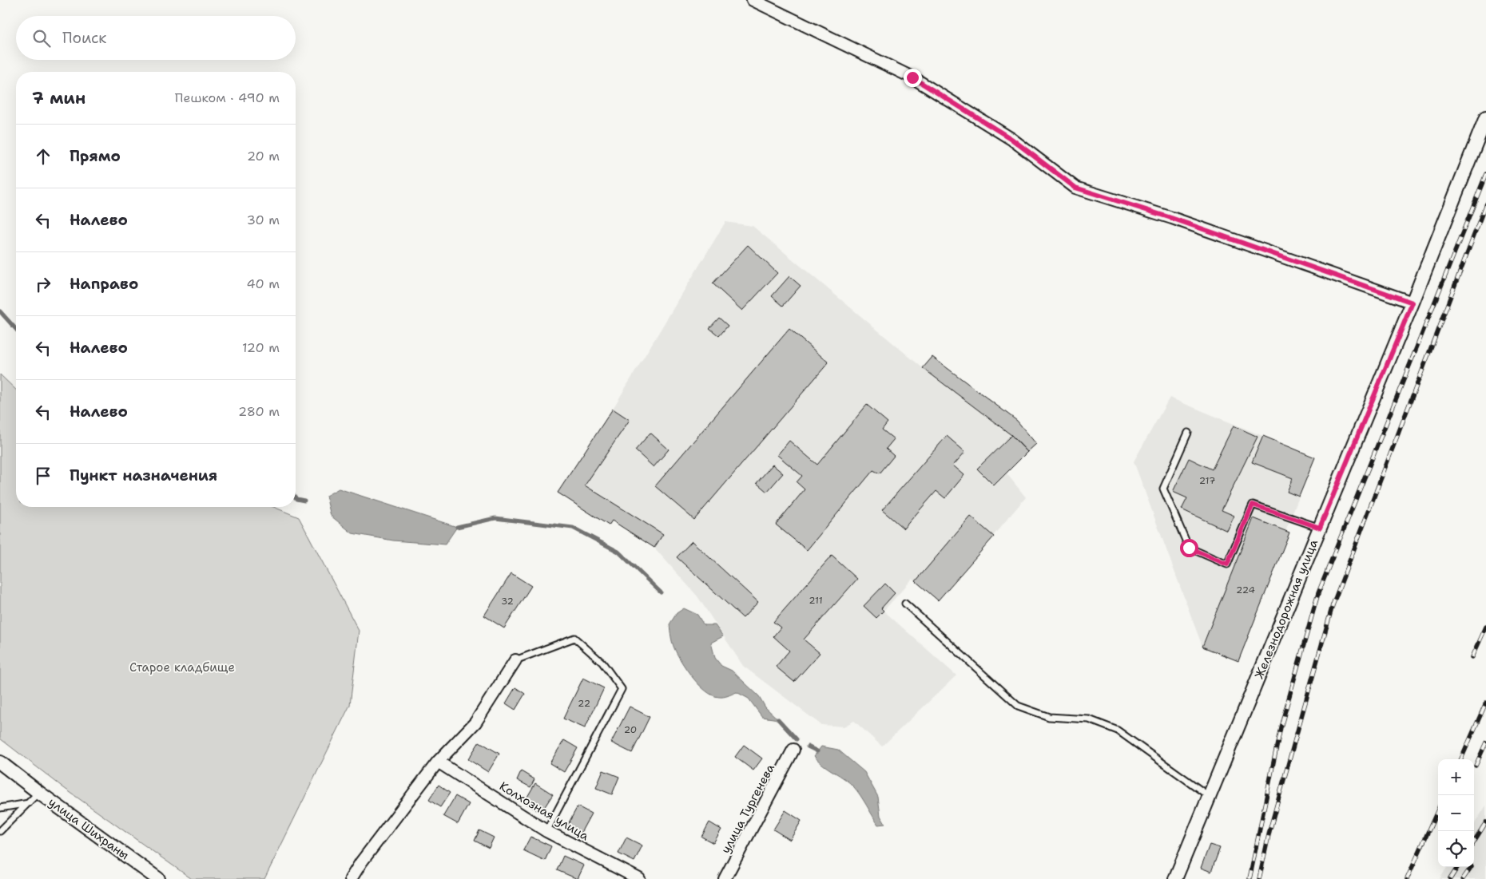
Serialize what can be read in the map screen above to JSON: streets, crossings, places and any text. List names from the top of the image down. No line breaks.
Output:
{"streets":{"street":["Железнодорожная улица","улица Тургенева","Колхозная улица","улица Шихраны"]},"parks":["Старое кладбище"],"house_numbers":["217","224","211","32","22","20"],"page":{"search":"Поиск","heading":["7 мин","Пешком · 490 m"],"list":[["Прямо","20 m"],["Налево","30 m"],["Направо","40 m"],["Налево","120 m"],["Налево","280 m"],"Пункт назначения"],"map_buttons":["+","−"]}}
